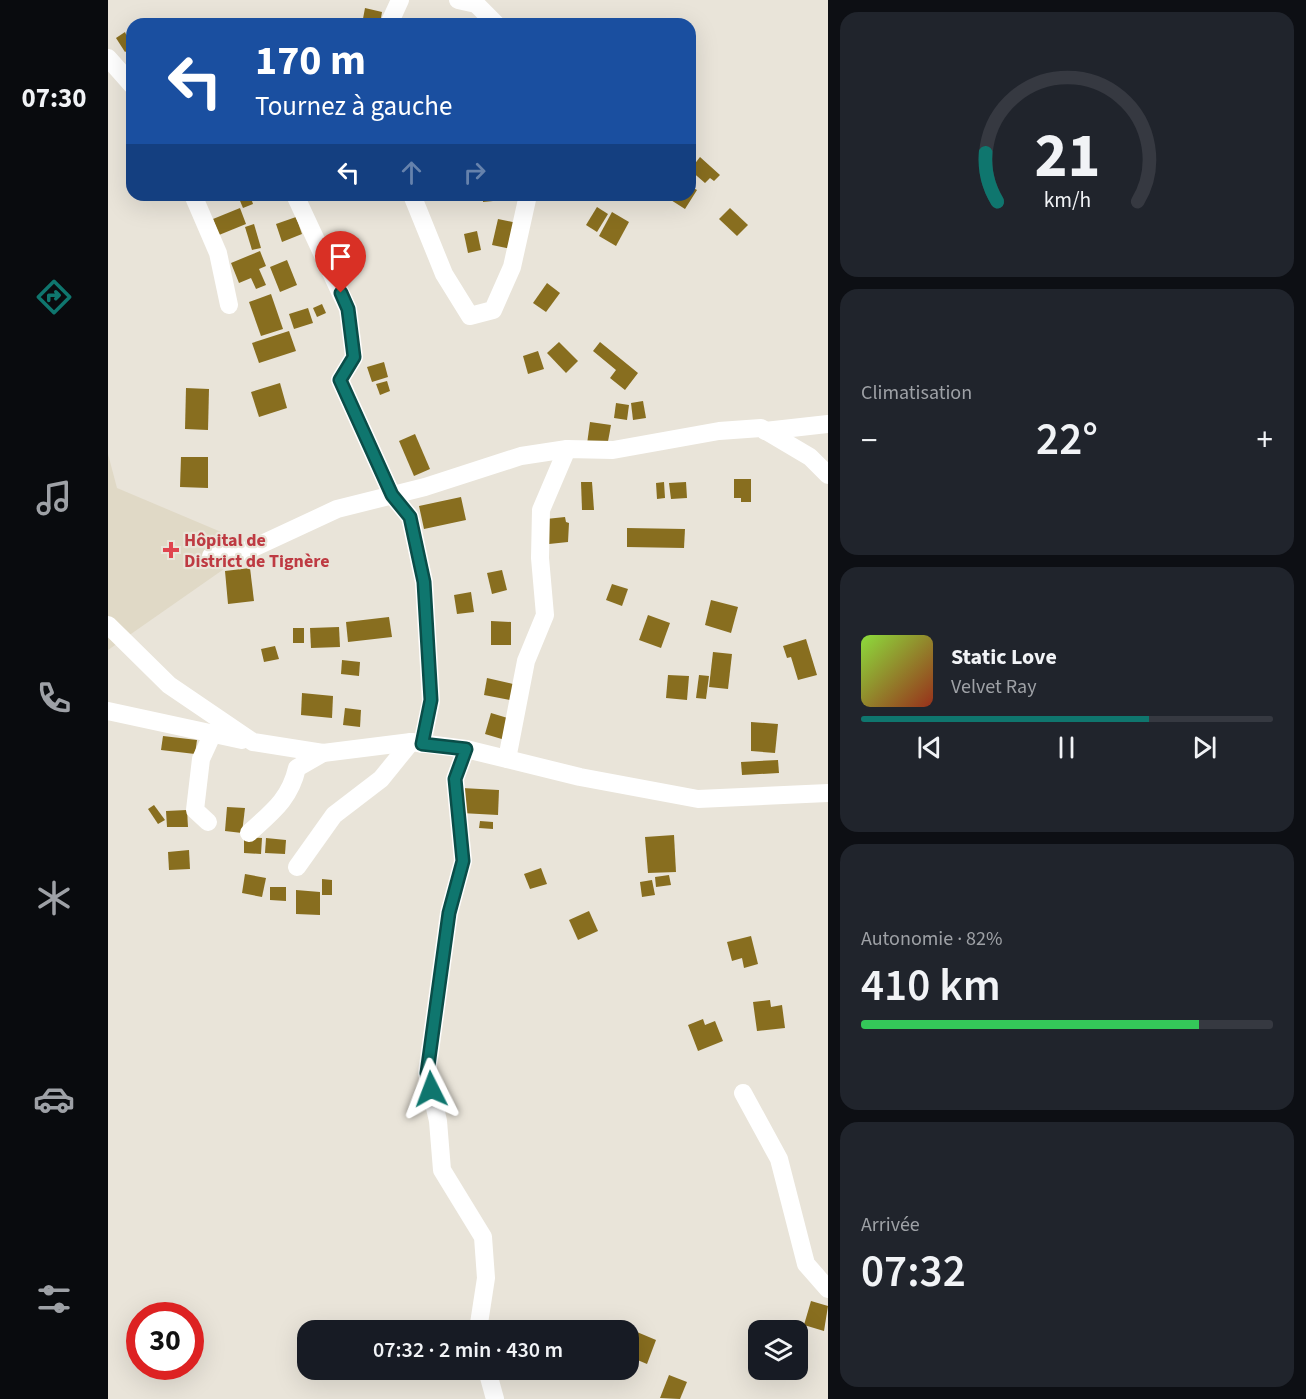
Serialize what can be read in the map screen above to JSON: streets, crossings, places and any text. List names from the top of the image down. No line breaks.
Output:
{"places":{"health":["Hôpital de District de Tignère"]},"page":{"tabs":"07:30","turn":["170 m","Tournez à gauche"],"tile":["Climatisation",["Autonomie · 82%","410 km"],["Arrivée","07:32"]],"heat":["−","22°","+"],"song":["Static Love","Velvet Ray"],"limit":"30","trip":"07:32 · 2 min · 430 m","gauge":["21","km/h"]}}
